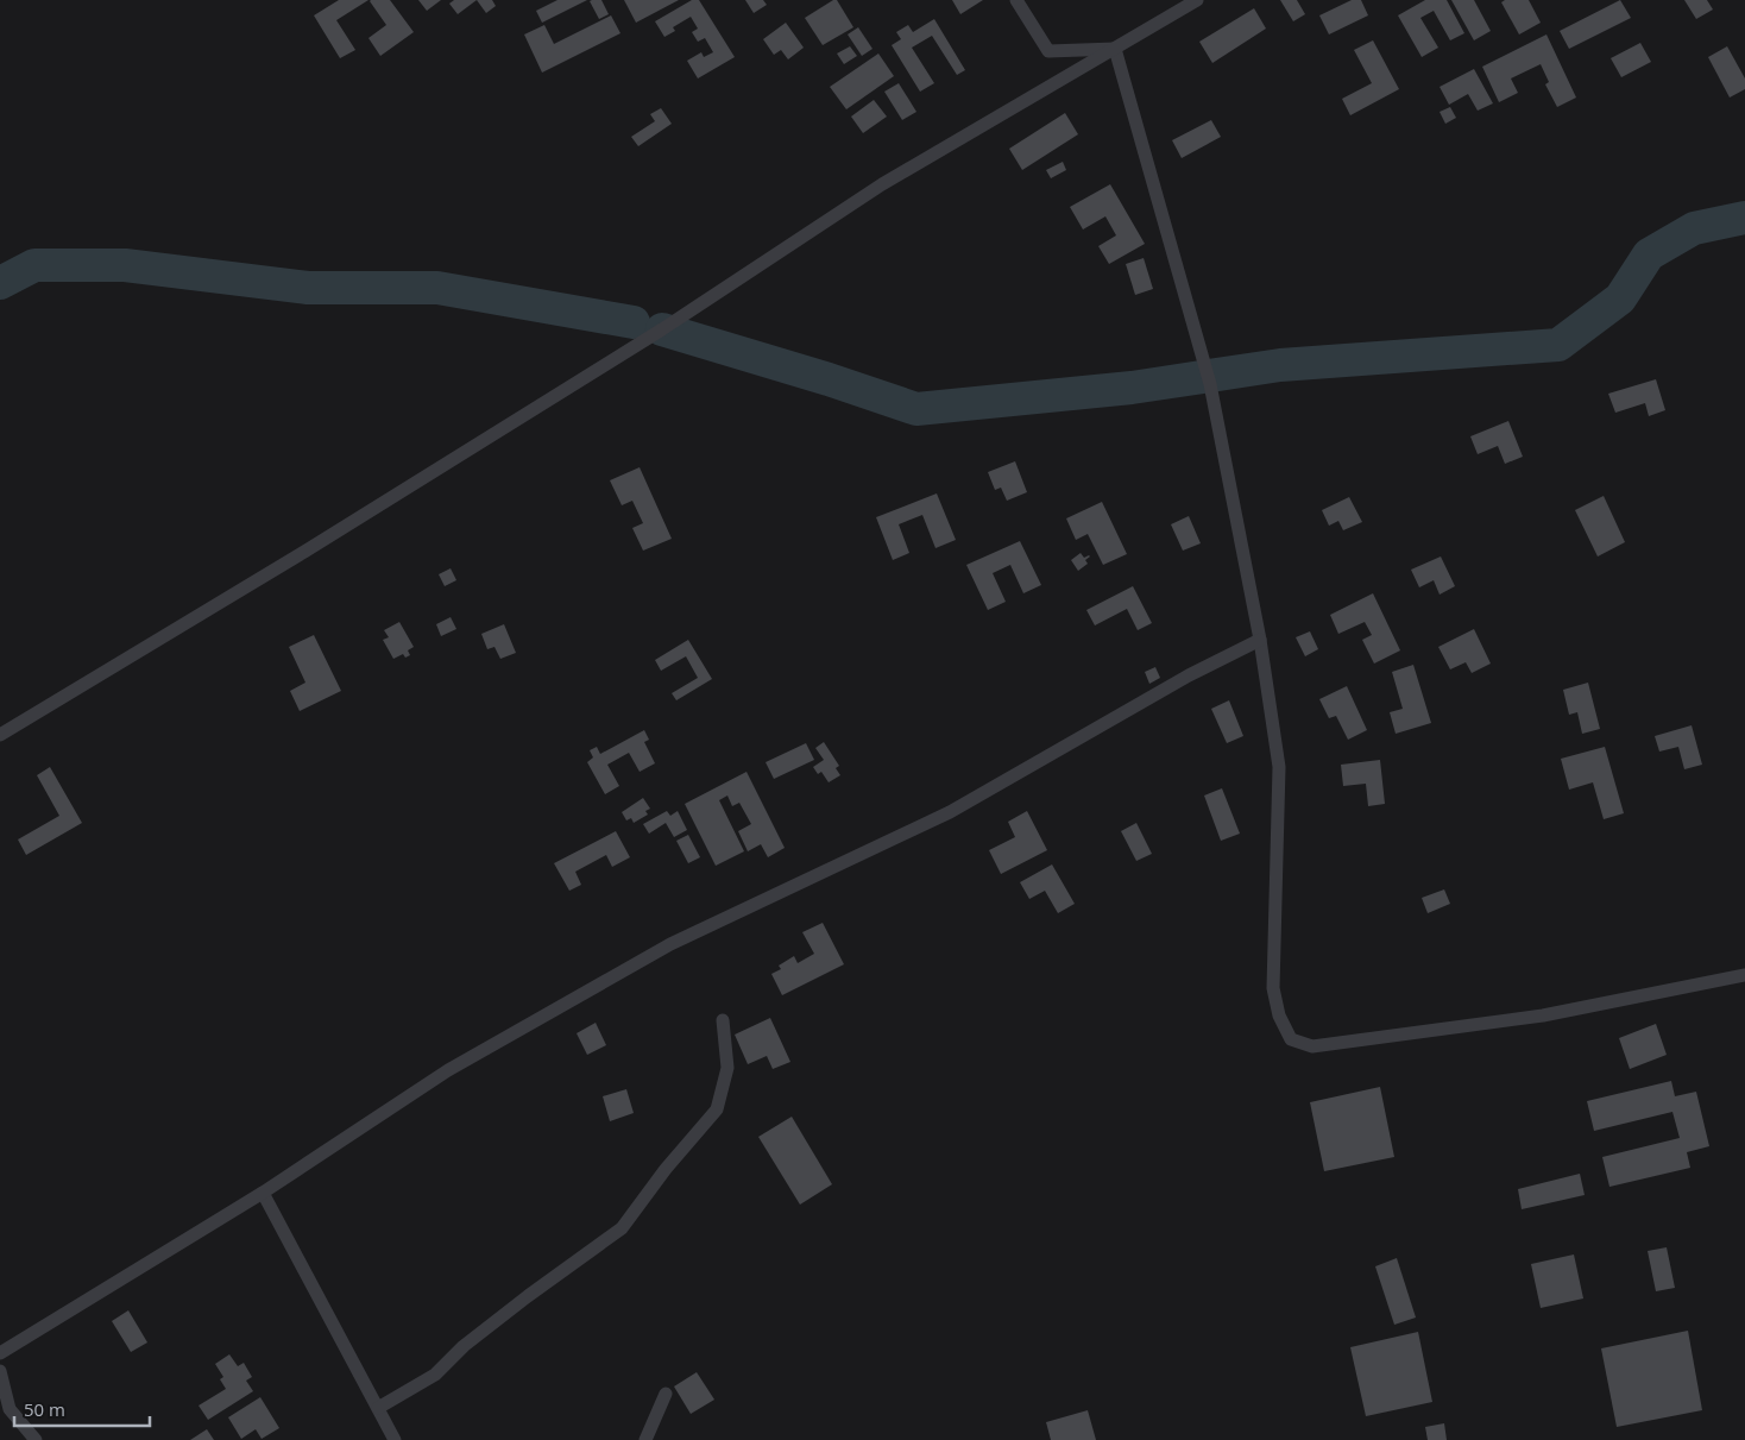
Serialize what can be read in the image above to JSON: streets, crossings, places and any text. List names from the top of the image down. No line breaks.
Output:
{"scale_bar":"50 m"}
